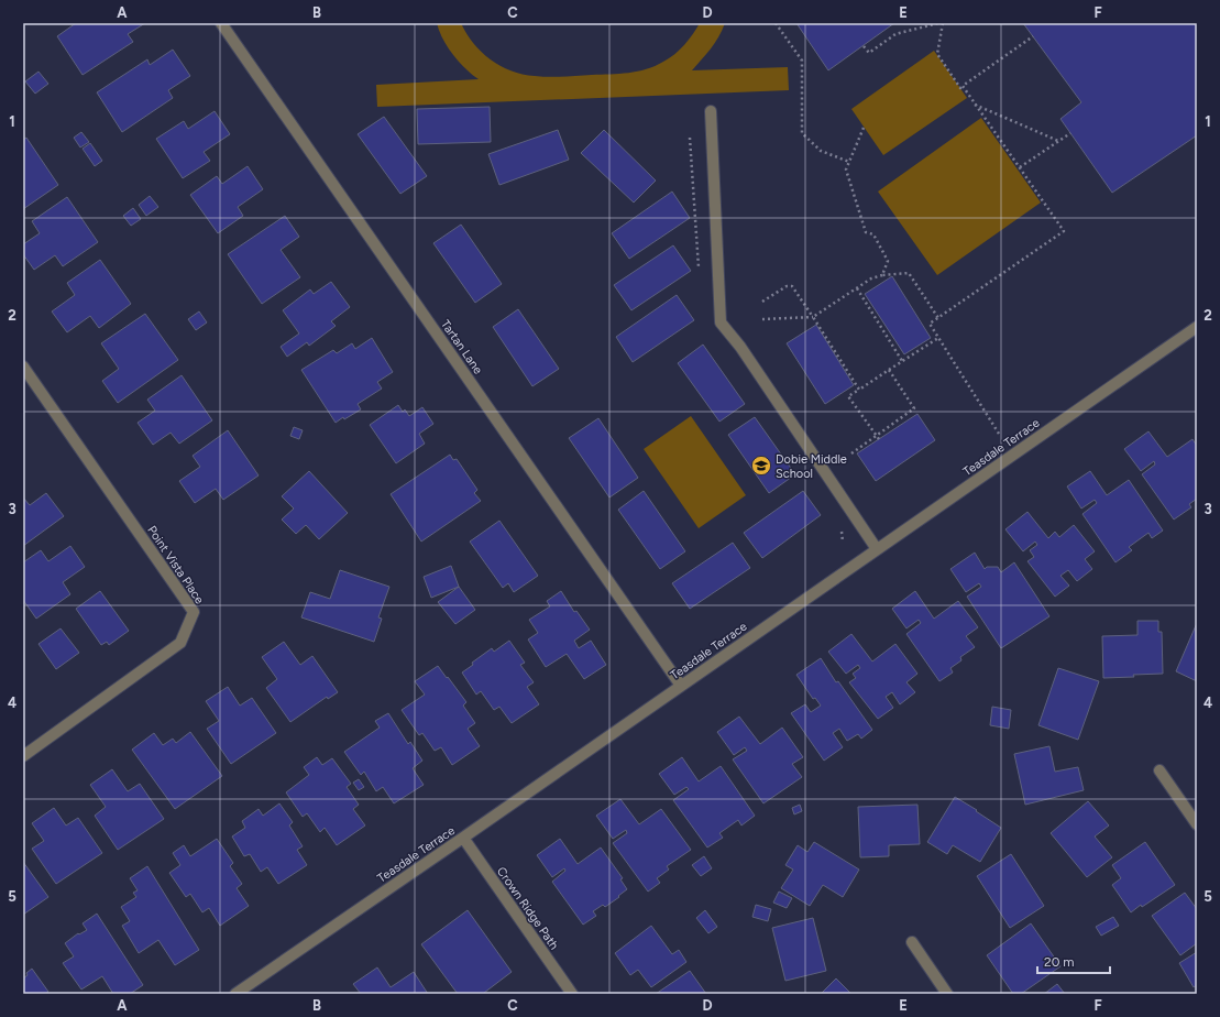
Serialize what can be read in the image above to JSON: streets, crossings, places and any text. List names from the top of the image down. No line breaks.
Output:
{"streets":{"street":["Tartan Lane","Teasdale Terrace","Point Vista Place","Crown Ridge Path"]},"crossings":[["Tartan Lane","Teasdale Terrace"],["Teasdale Terrace","Crown Ridge Path"]],"places":{"school or university":["Dobie Middle School"]},"scale_bar":"20 m","grid":{"columns":["A","B","C","D","E","F"],"rows":["1","2","3","4","5"]}}
